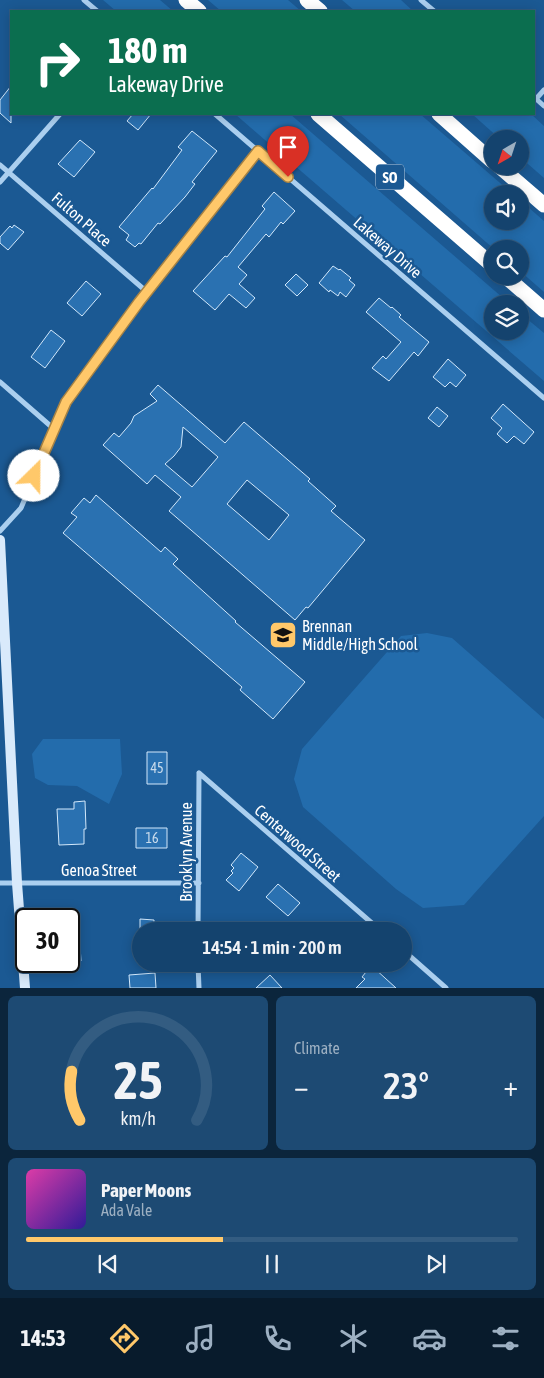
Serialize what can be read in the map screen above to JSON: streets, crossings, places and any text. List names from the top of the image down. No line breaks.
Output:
{"streets":{"highway":["SO"],"street":["Fulton Place","Lakeway Drive","Centerwood Street","Brooklyn Avenue","Genoa Street"]},"crossings":[["Centerwood Street","Brooklyn Avenue"],["Brooklyn Avenue","Genoa Street"]],"places":{"school or university":["Brennan Middle/High School"]},"house_numbers":["45","16"],"north":"bottom left","page":{"turn":["180 m","Lakeway Drive"],"limit":"30","trip":"14:54 · 1 min · 200 m","tile":"Climate","heat":["−","23°","+"],"song":["Paper Moons","Ada Vale"],"tabs":"14:53","gauge":["25","km/h"]}}
